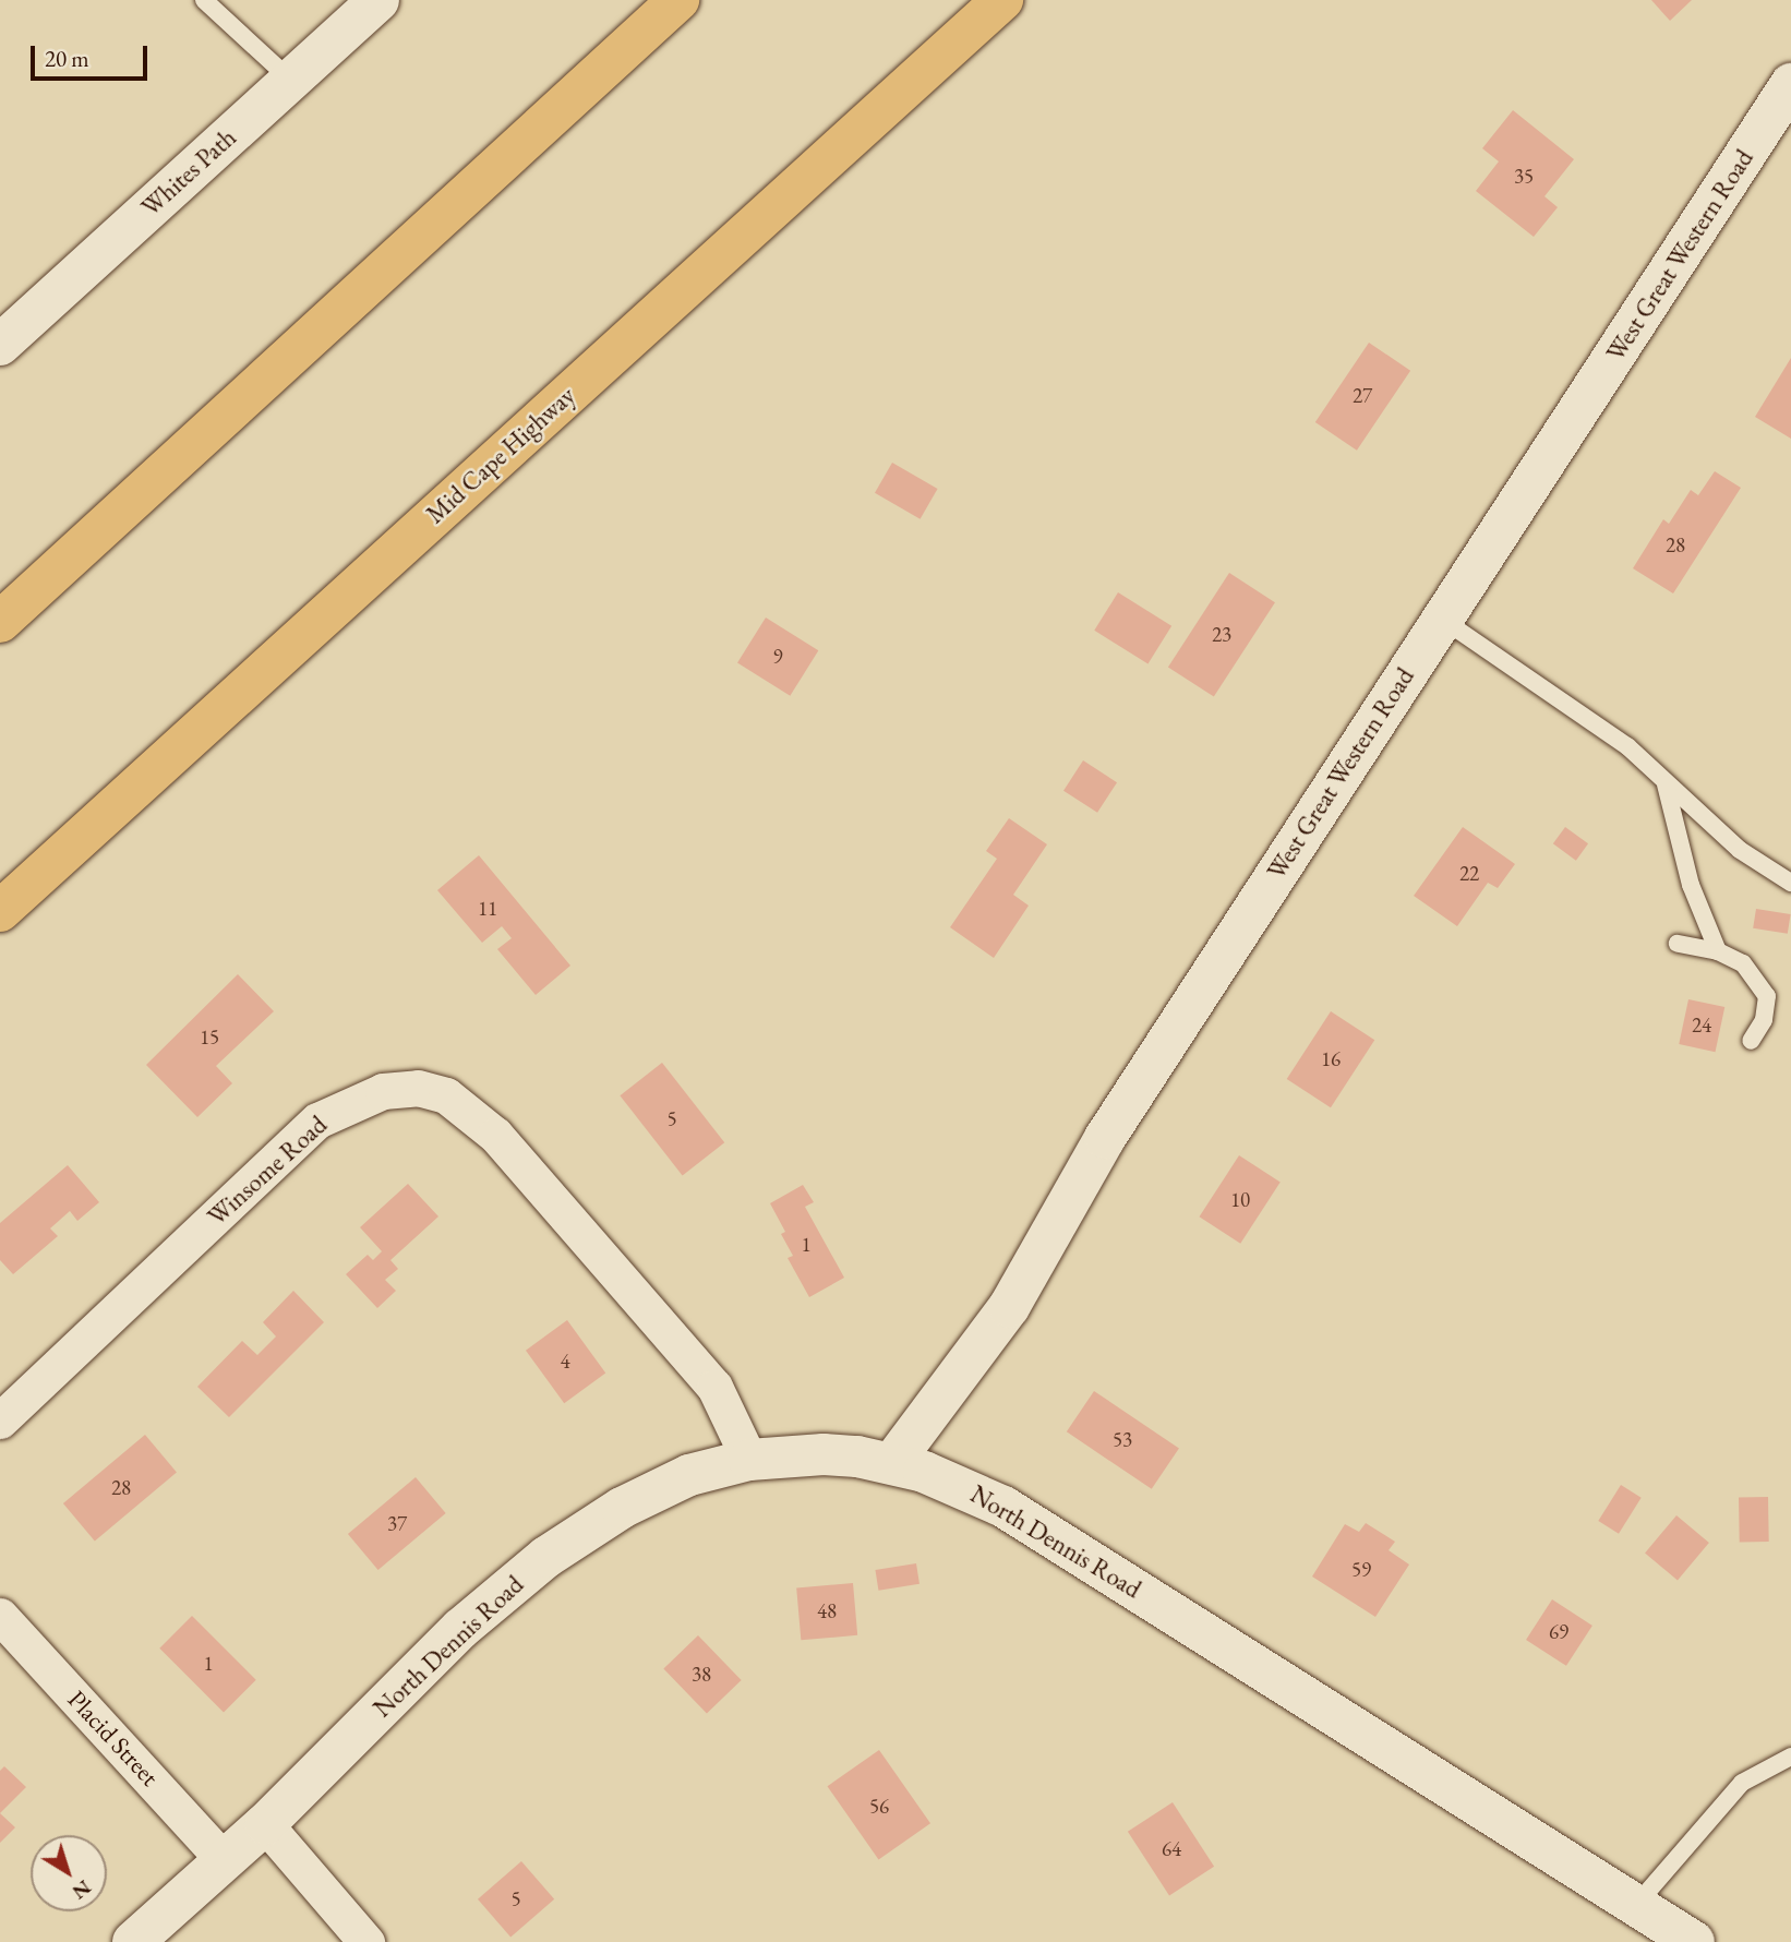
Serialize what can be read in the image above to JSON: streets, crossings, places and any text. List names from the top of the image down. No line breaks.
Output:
{"streets":{"highway":["Mid Cape Highway"],"street":["Whites Path","West Great Western Road","Winsome Road","North Dennis Road","Placid Street"]},"crossings":[["West Great Western Road","North Dennis Road"],["Winsome Road","North Dennis Road"],["North Dennis Road","Placid Street"]],"house_numbers":["35","27","28","23","9","22","11","24","15","16","5","10","1","4","53","28","37","59","48","69","1","38","56","64","5"],"scale_bar":"20 m","north":"bottom right"}
